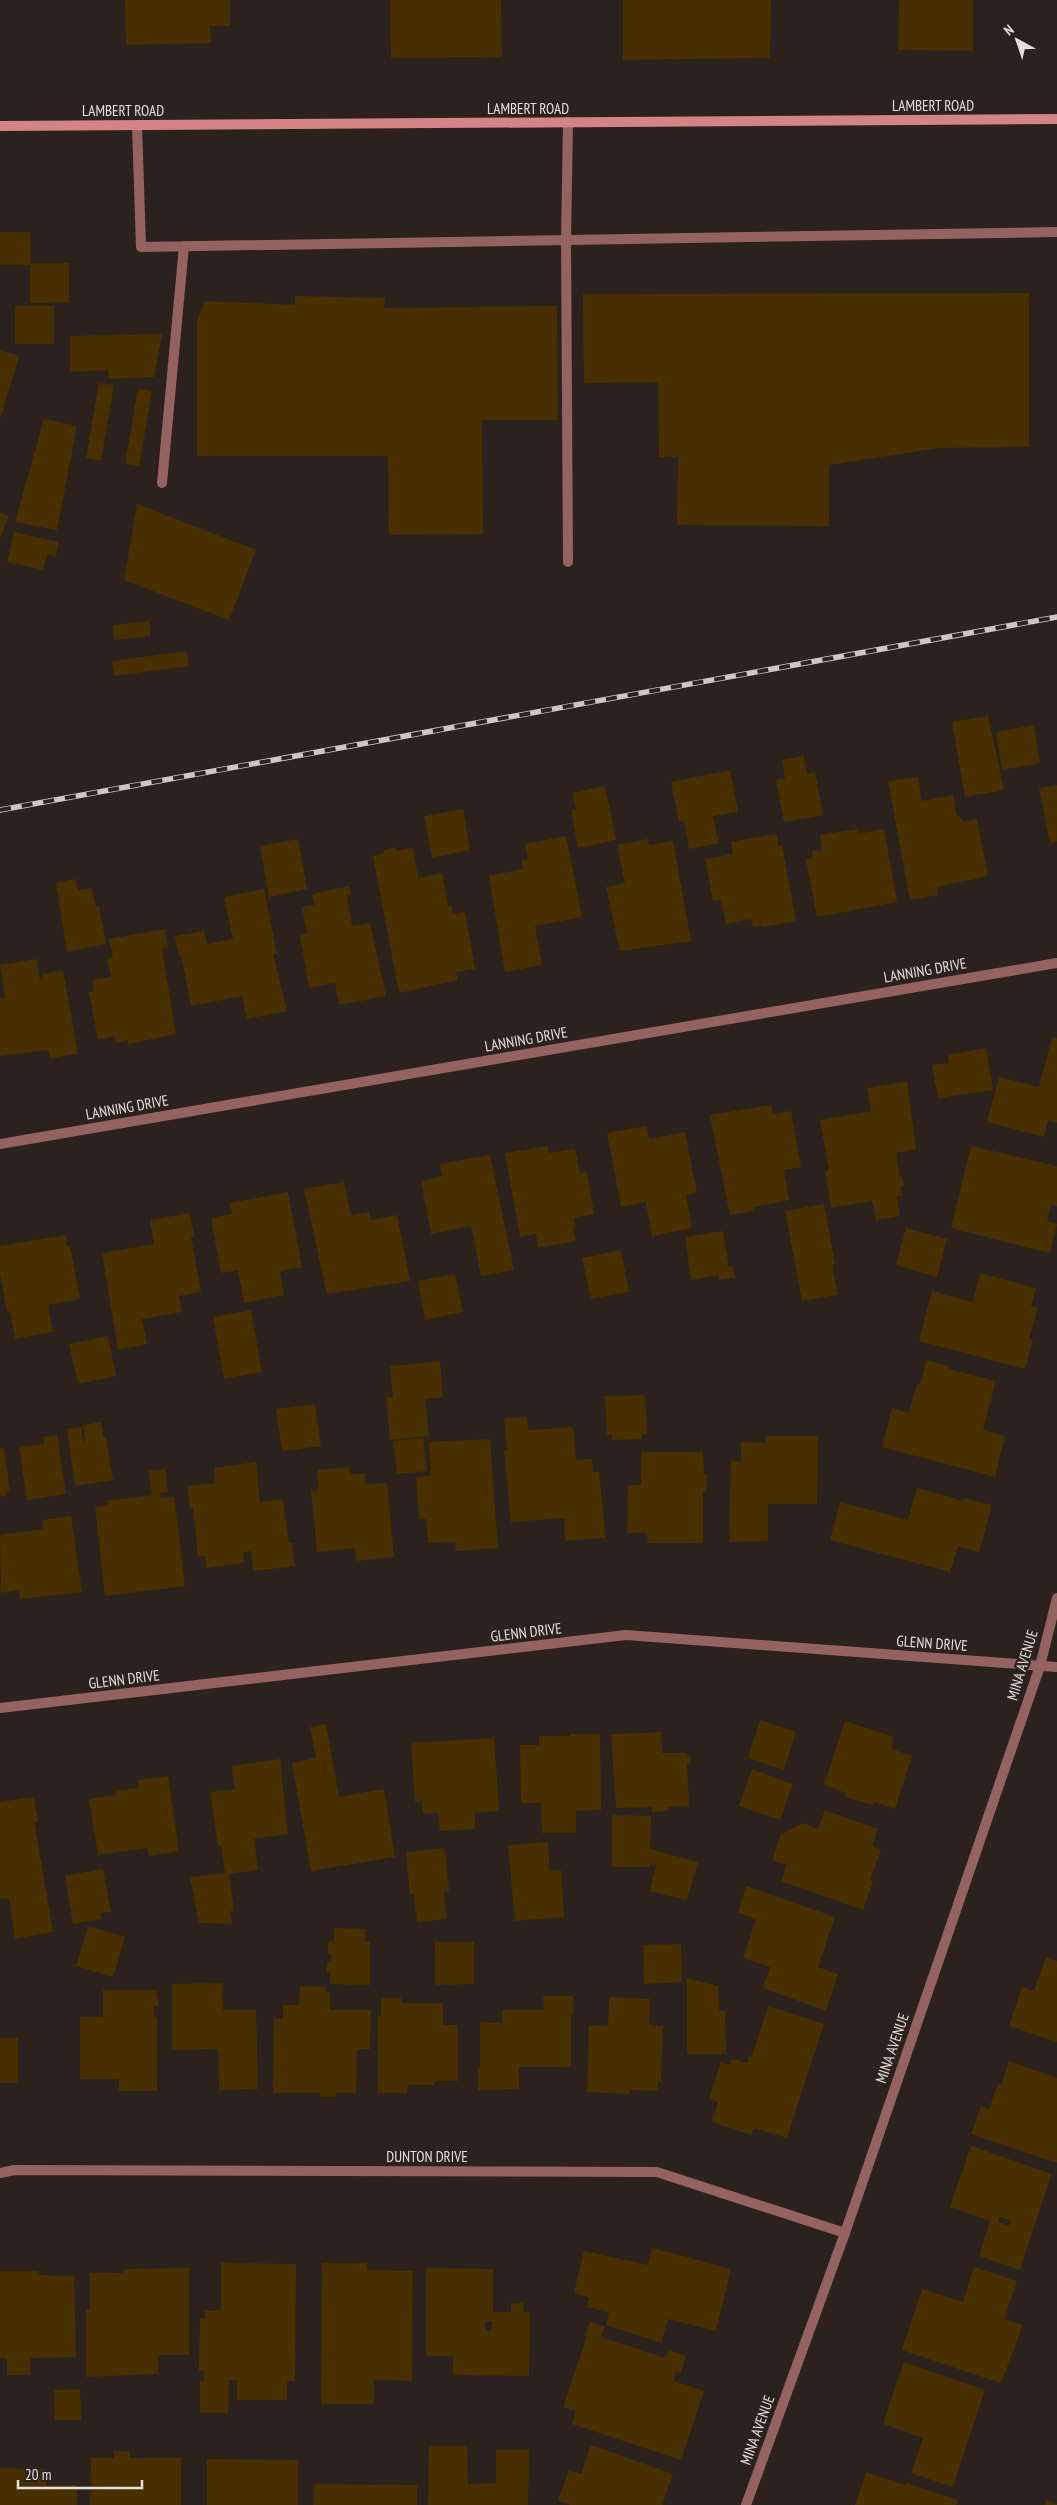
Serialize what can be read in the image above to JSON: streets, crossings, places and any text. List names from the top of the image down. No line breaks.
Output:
{"streets":{"main road":["LAMBERT ROAD"],"street":["LANNING DRIVE","GLENN DRIVE","MINA AVENUE","DUNTON DRIVE"]},"crossings":[["GLENN DRIVE","MINA AVENUE"],["MINA AVENUE","DUNTON DRIVE"]],"scale_bar":"20 m","north":"top left"}
